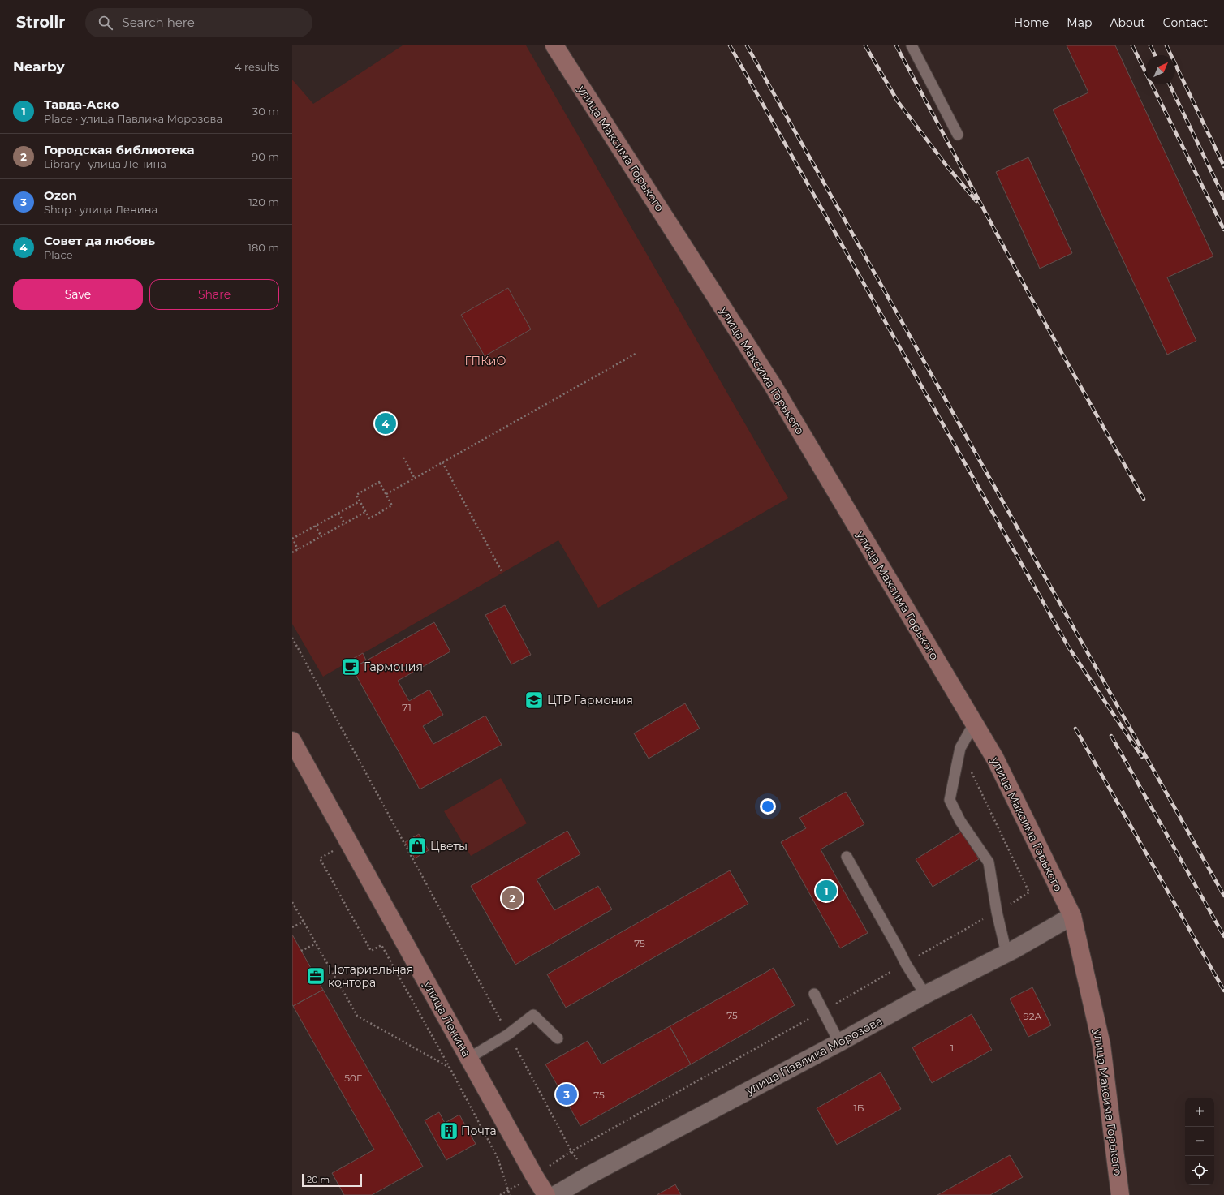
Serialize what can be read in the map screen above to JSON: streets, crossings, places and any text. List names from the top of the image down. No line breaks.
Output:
{"streets":{"street":["улица Максима Горького","улица Ленина","улица Павлика Морозова"]},"crossings":[["улица Максима Горького","улица Павлика Морозова"]],"parks":["ГПКиО"],"places":{"cafe":["Гармония"],"school or university":["ЦТР Гармония"],"shop":["Цветы"],"office":["Нотариальная контора"],"building":["Почта"]},"house_numbers":["71","75","75","92А","1","50Г","75","1Б"],"scale_bar":"20 m","north":"top right","page":{"header":"Strollr","search":"Search here","nav":["Home","Map","About","Contact"],"heading":["Nearby","4 results"],"list":[{"mark":"1","name":"Тавда-Аско","note":"Place · улица Павлика Морозова","value":"30 m"},{"mark":"2","name":"Городская библиотека","note":"Library · улица Ленина","value":"90 m"},{"mark":"3","name":"Ozon","note":"Shop · улица Ленина","value":"120 m"},{"mark":"4","name":"Совет да любовь","note":"Place","value":"180 m"}],"buttons":["Save","Share"],"pins":["4","1","2","3"],"map_buttons":["+","−"],"scale":"20 m"}}
